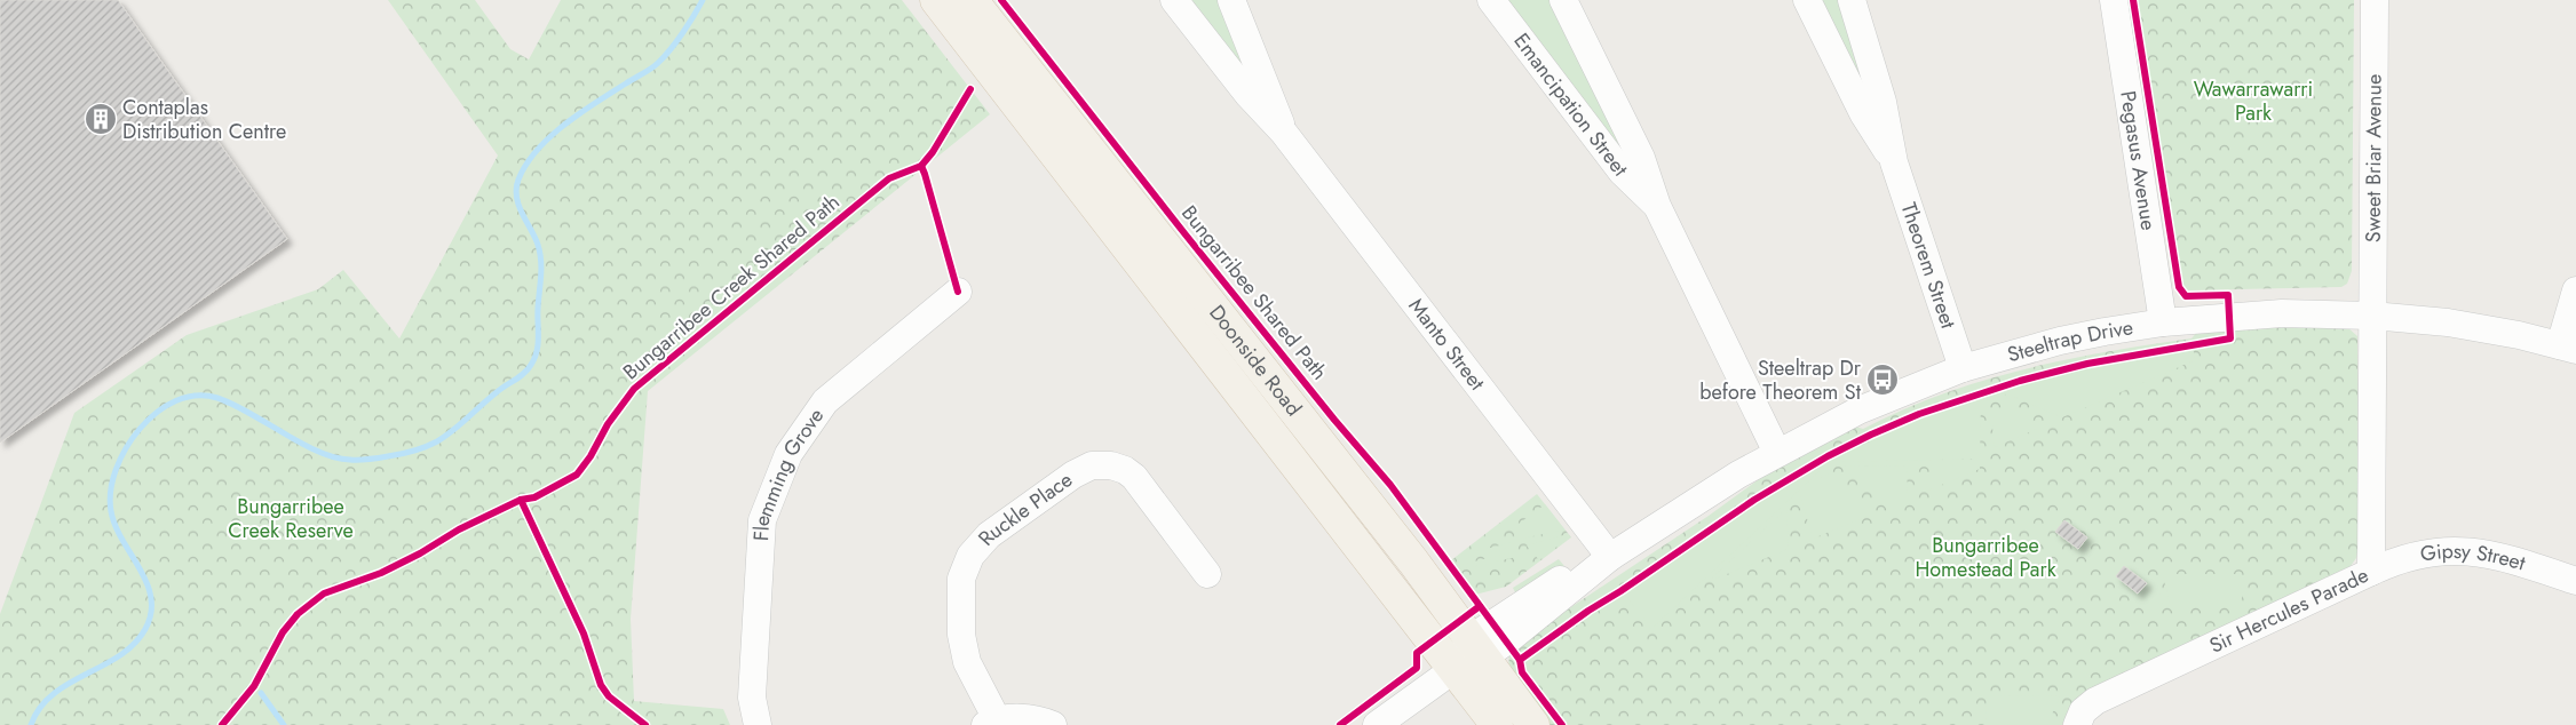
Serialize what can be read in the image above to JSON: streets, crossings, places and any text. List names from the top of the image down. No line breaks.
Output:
{"streets":{"main road":["Doonside Road"],"street":["Emancipation Street","Sweet Briar Avenue","Pegasus Avenue","Theorem Street","Steeltrap Drive","Manto Street","Flemming Grove","Ruckle Place","Gipsy Street","Sir Hercules Parade"],"cycle path":["Bungarribee Creek Shared Path","Bungarribee Shared Path"]},"crossings":[["Emancipation Street","Steeltrap Drive"],["Sweet Briar Avenue","Steeltrap Drive"],["Sweet Briar Avenue","Sir Hercules Parade"],["Pegasus Avenue","Steeltrap Drive"],["Theorem Street","Steeltrap Drive"],["Steeltrap Drive","Manto Street"],["Steeltrap Drive","Doonside Road"],["Steeltrap Drive","Sir Hercules Parade"],["Gipsy Street","Sir Hercules Parade"]],"parks":["Wawarrawarri Park","Bungarribee Creek Reserve","Bungarribee Homestead Park"],"places":{"building":["Contaplas Distribution Centre"],"bus stop":["Steeltrap Dr before Theorem St"]}}
